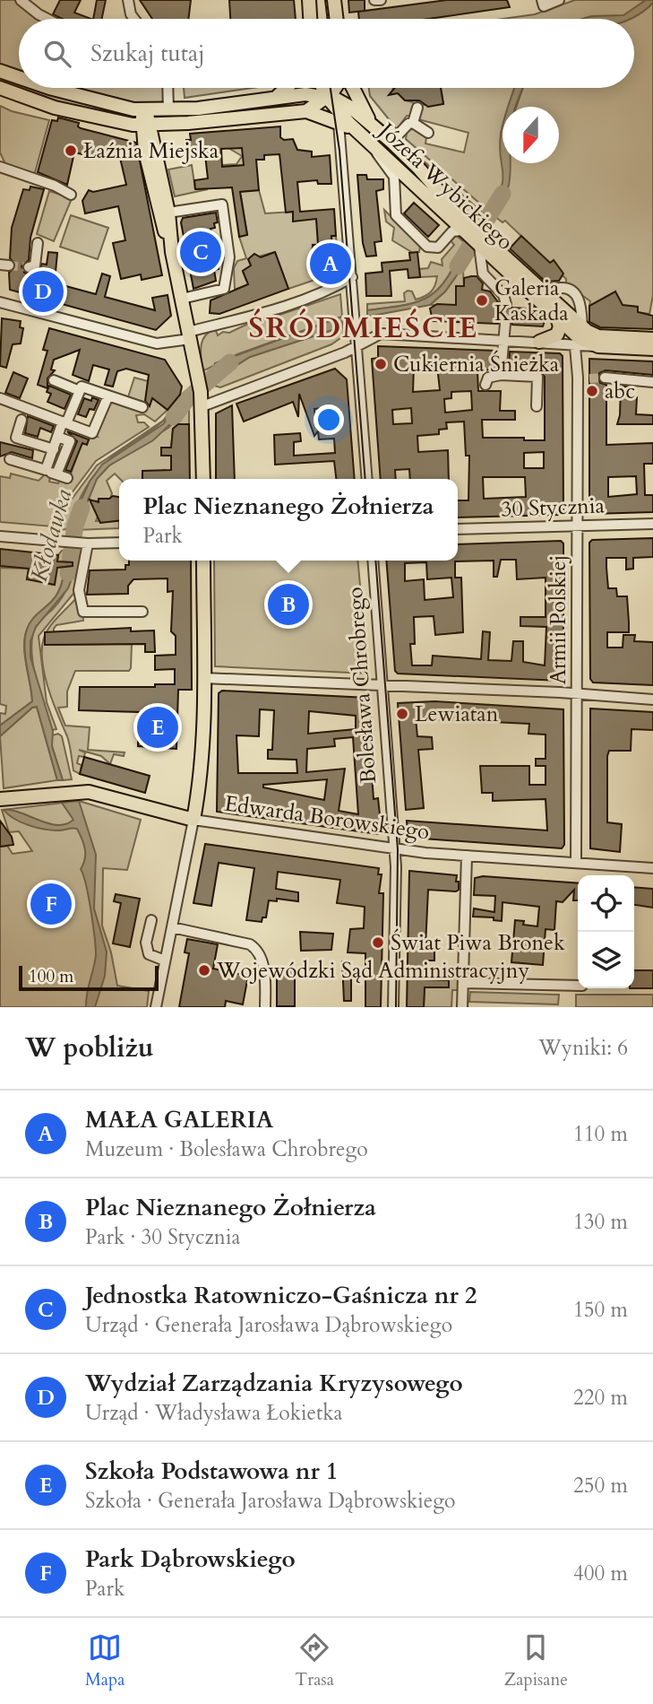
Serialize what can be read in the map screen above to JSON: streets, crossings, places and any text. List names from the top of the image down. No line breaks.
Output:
{"streets":{"main road":["Józefa Wybickiego","Edwarda Borowskiego"],"street":["30 Stycznia","Armii Polskiej","Bolesława Chrobrego"]},"crossings":[["30 Stycznia","Armii Polskiej"],["Armii Polskiej","Edwarda Borowskiego"],["Bolesława Chrobrego","Edwarda Borowskiego"]],"districts":["ŚRÓDMIEŚCIE"],"water":["Kłodawka"],"places":["Łaźnia Miejska","Galeria Kaskada","Cukiernia Śnieżka","abc","Lewiatan","Świat Piwa Bronek","Wojewódzki Sąd Administracyjny"],"scale_bar":"100 m","north":"bottom","page":{"search":"Szukaj tutaj","pins":["C","A","D","B","E","F"],"popup":["Plac Nieznanego Żołnierza","Park"],"scale":"100 m","heading":["W pobliżu","Wyniki: 6"],"list":[{"mark":"A","name":"MAŁA GALERIA","note":"Muzeum · Bolesława Chrobrego","value":"110 m"},{"mark":"B","name":"Plac Nieznanego Żołnierza","note":"Park · 30 Stycznia","value":"130 m"},{"mark":"C","name":"Jednostka Ratowniczo-Gaśnicza nr 2","note":"Urząd · Generała Jarosława Dąbrowskiego","value":"150 m"},{"mark":"D","name":"Wydział Zarządzania Kryzysowego","note":"Urząd · Władysława Łokietka","value":"220 m"},{"mark":"E","name":"Szkoła Podstawowa nr 1","note":"Szkoła · Generała Jarosława Dąbrowskiego","value":"250 m"},{"mark":"F","name":"Park Dąbrowskiego","note":"Park","value":"400 m"}],"nav":["Mapa","Trasa","Zapisane"]}}
